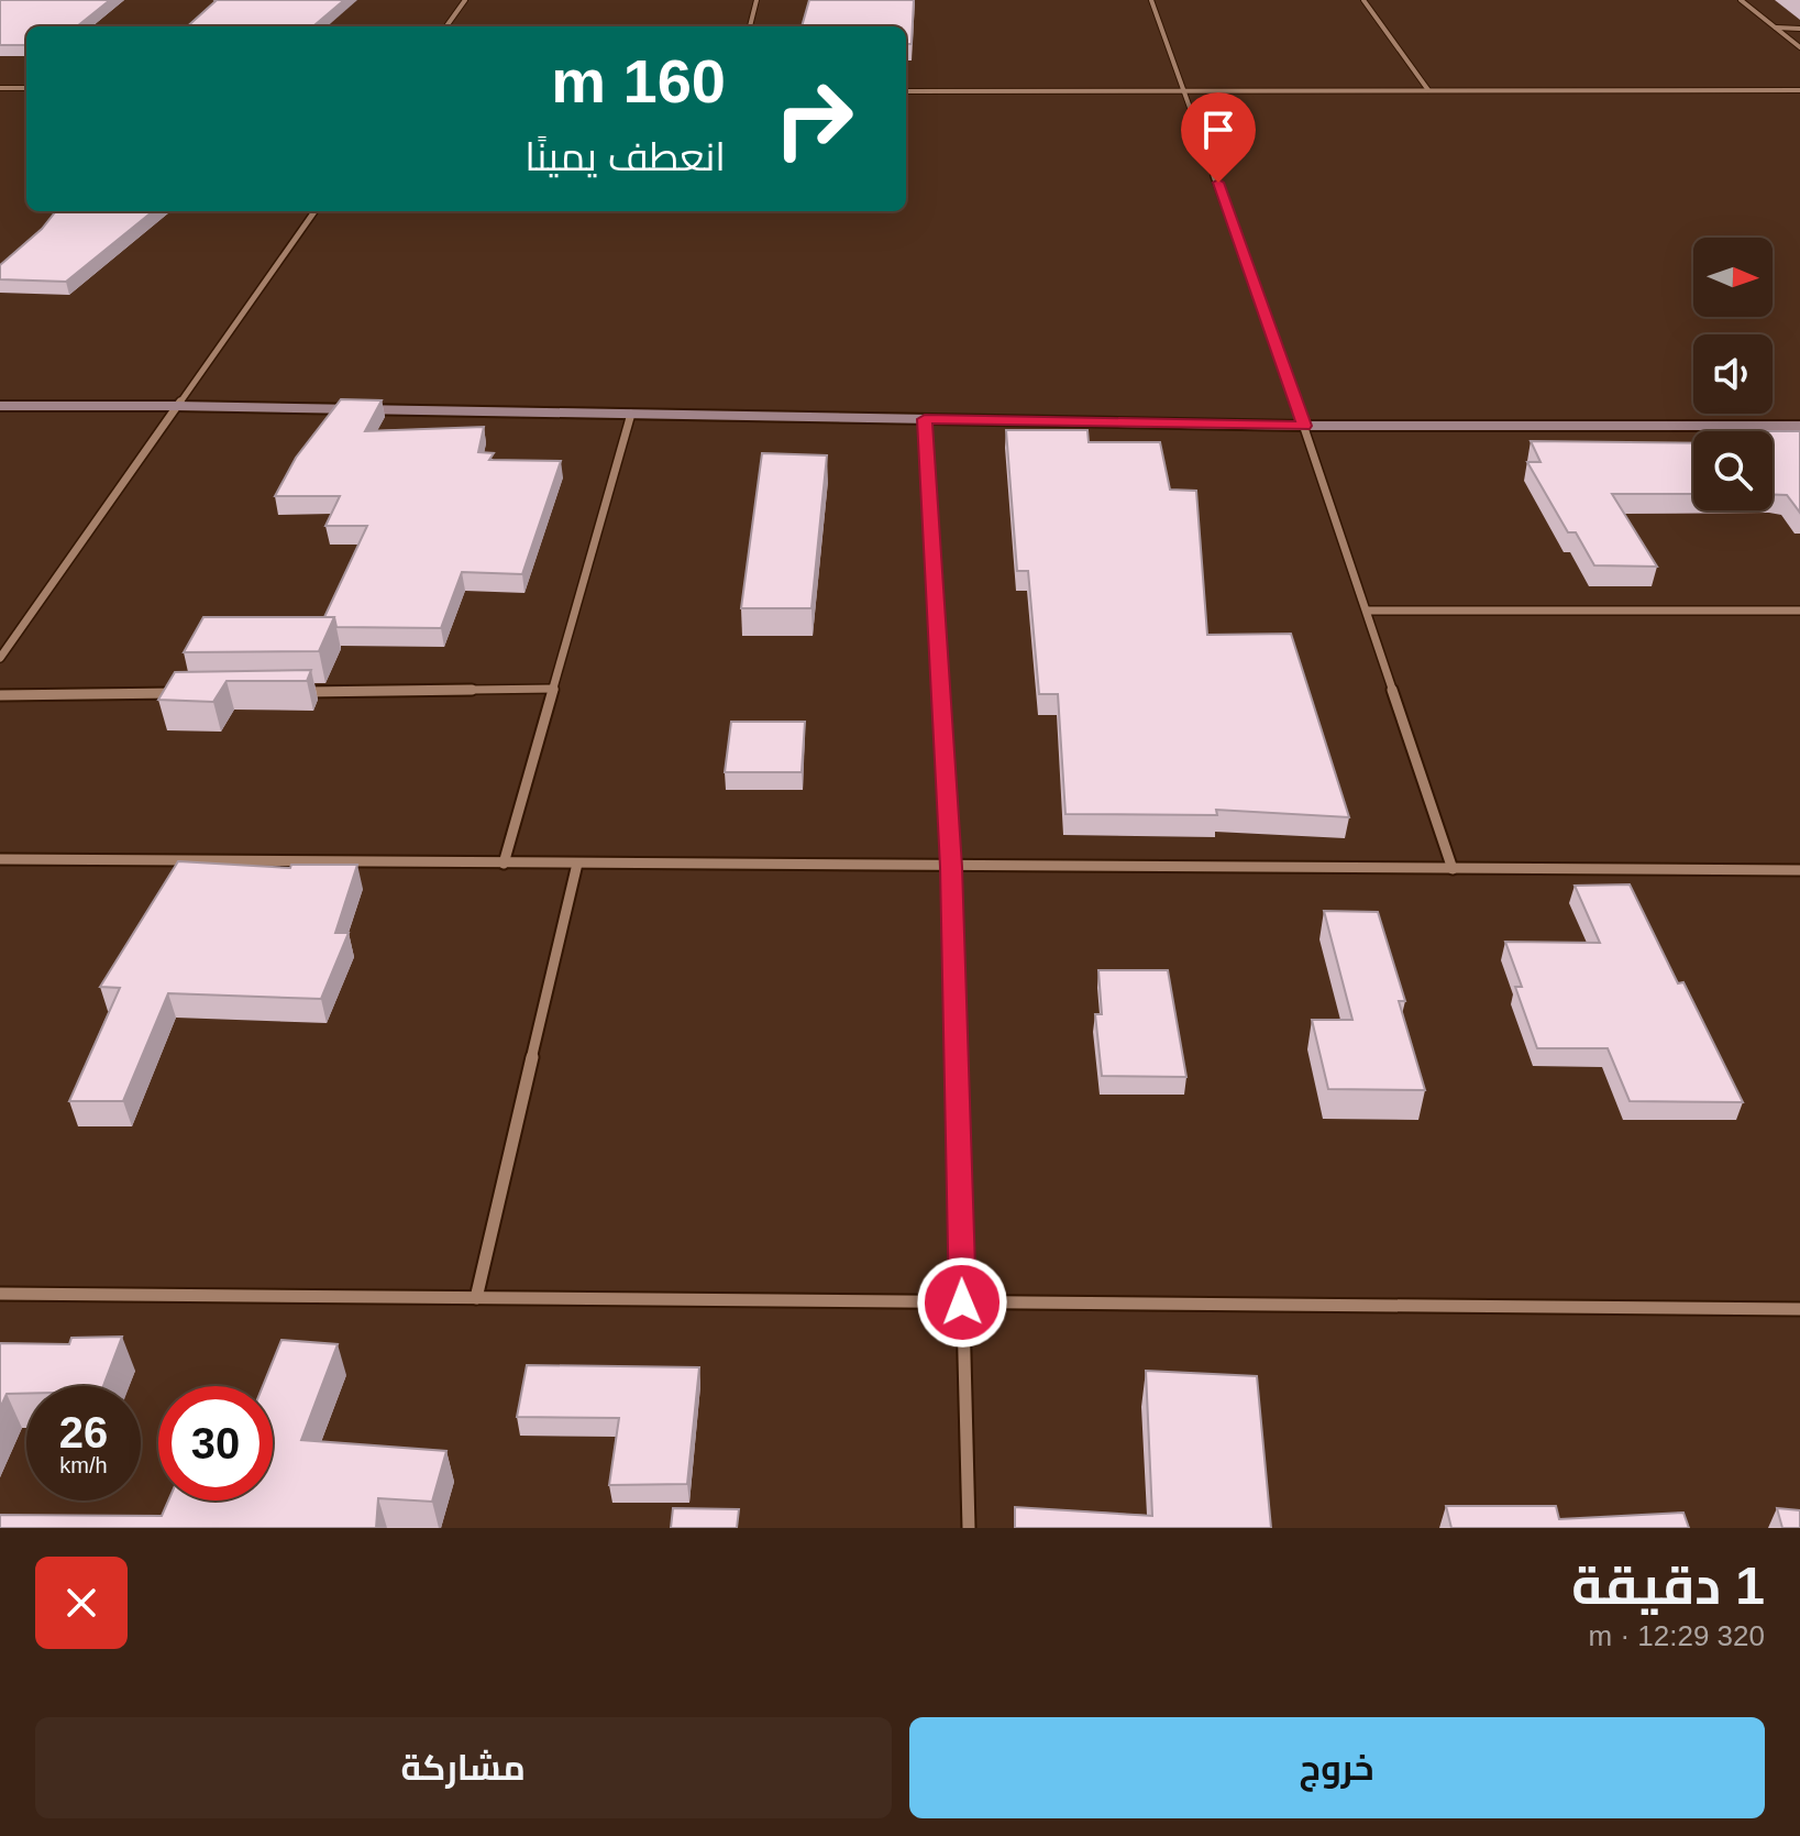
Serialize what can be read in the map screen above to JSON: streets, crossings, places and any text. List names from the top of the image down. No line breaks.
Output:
{"north":"right","page":{"turn":["160 m","انعطف يمينًا"],"speed":"26 km/h","limit":"30","heading":["1 دقيقة","320 m · 12:29"],"buttons":["خروج","مشاركة"]}}
